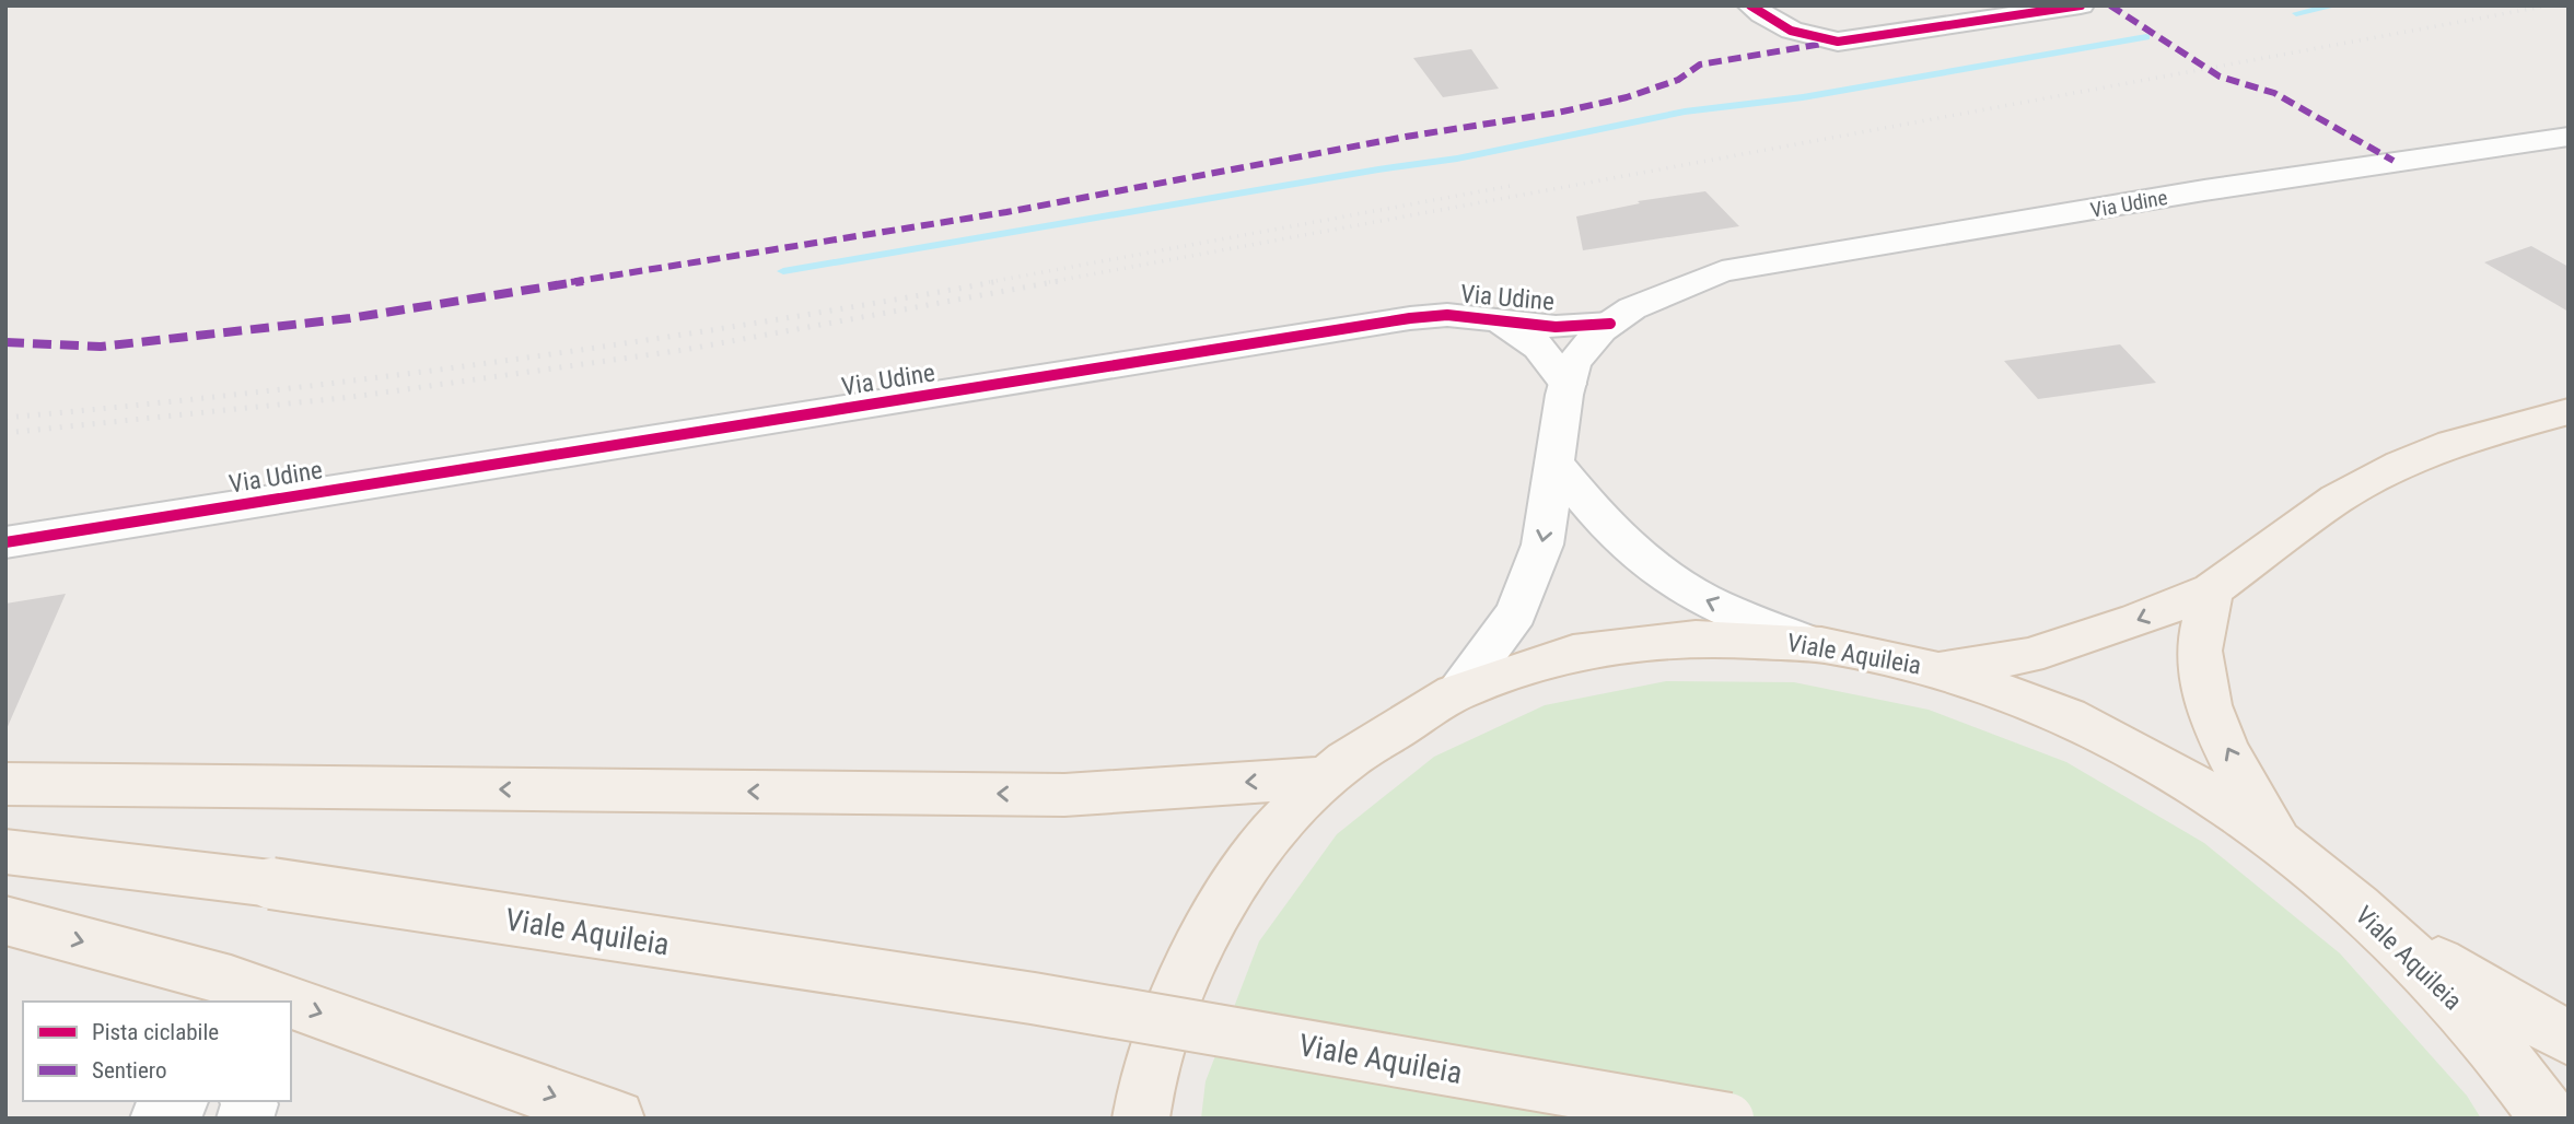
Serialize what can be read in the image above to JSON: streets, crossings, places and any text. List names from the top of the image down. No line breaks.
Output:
{"streets":{"main road":["Viale Aquileia"],"street":["Via Udine"]},"crossings":[["Via Udine","Viale Aquileia"]],"legend":["Pista ciclabile","Sentiero"]}
